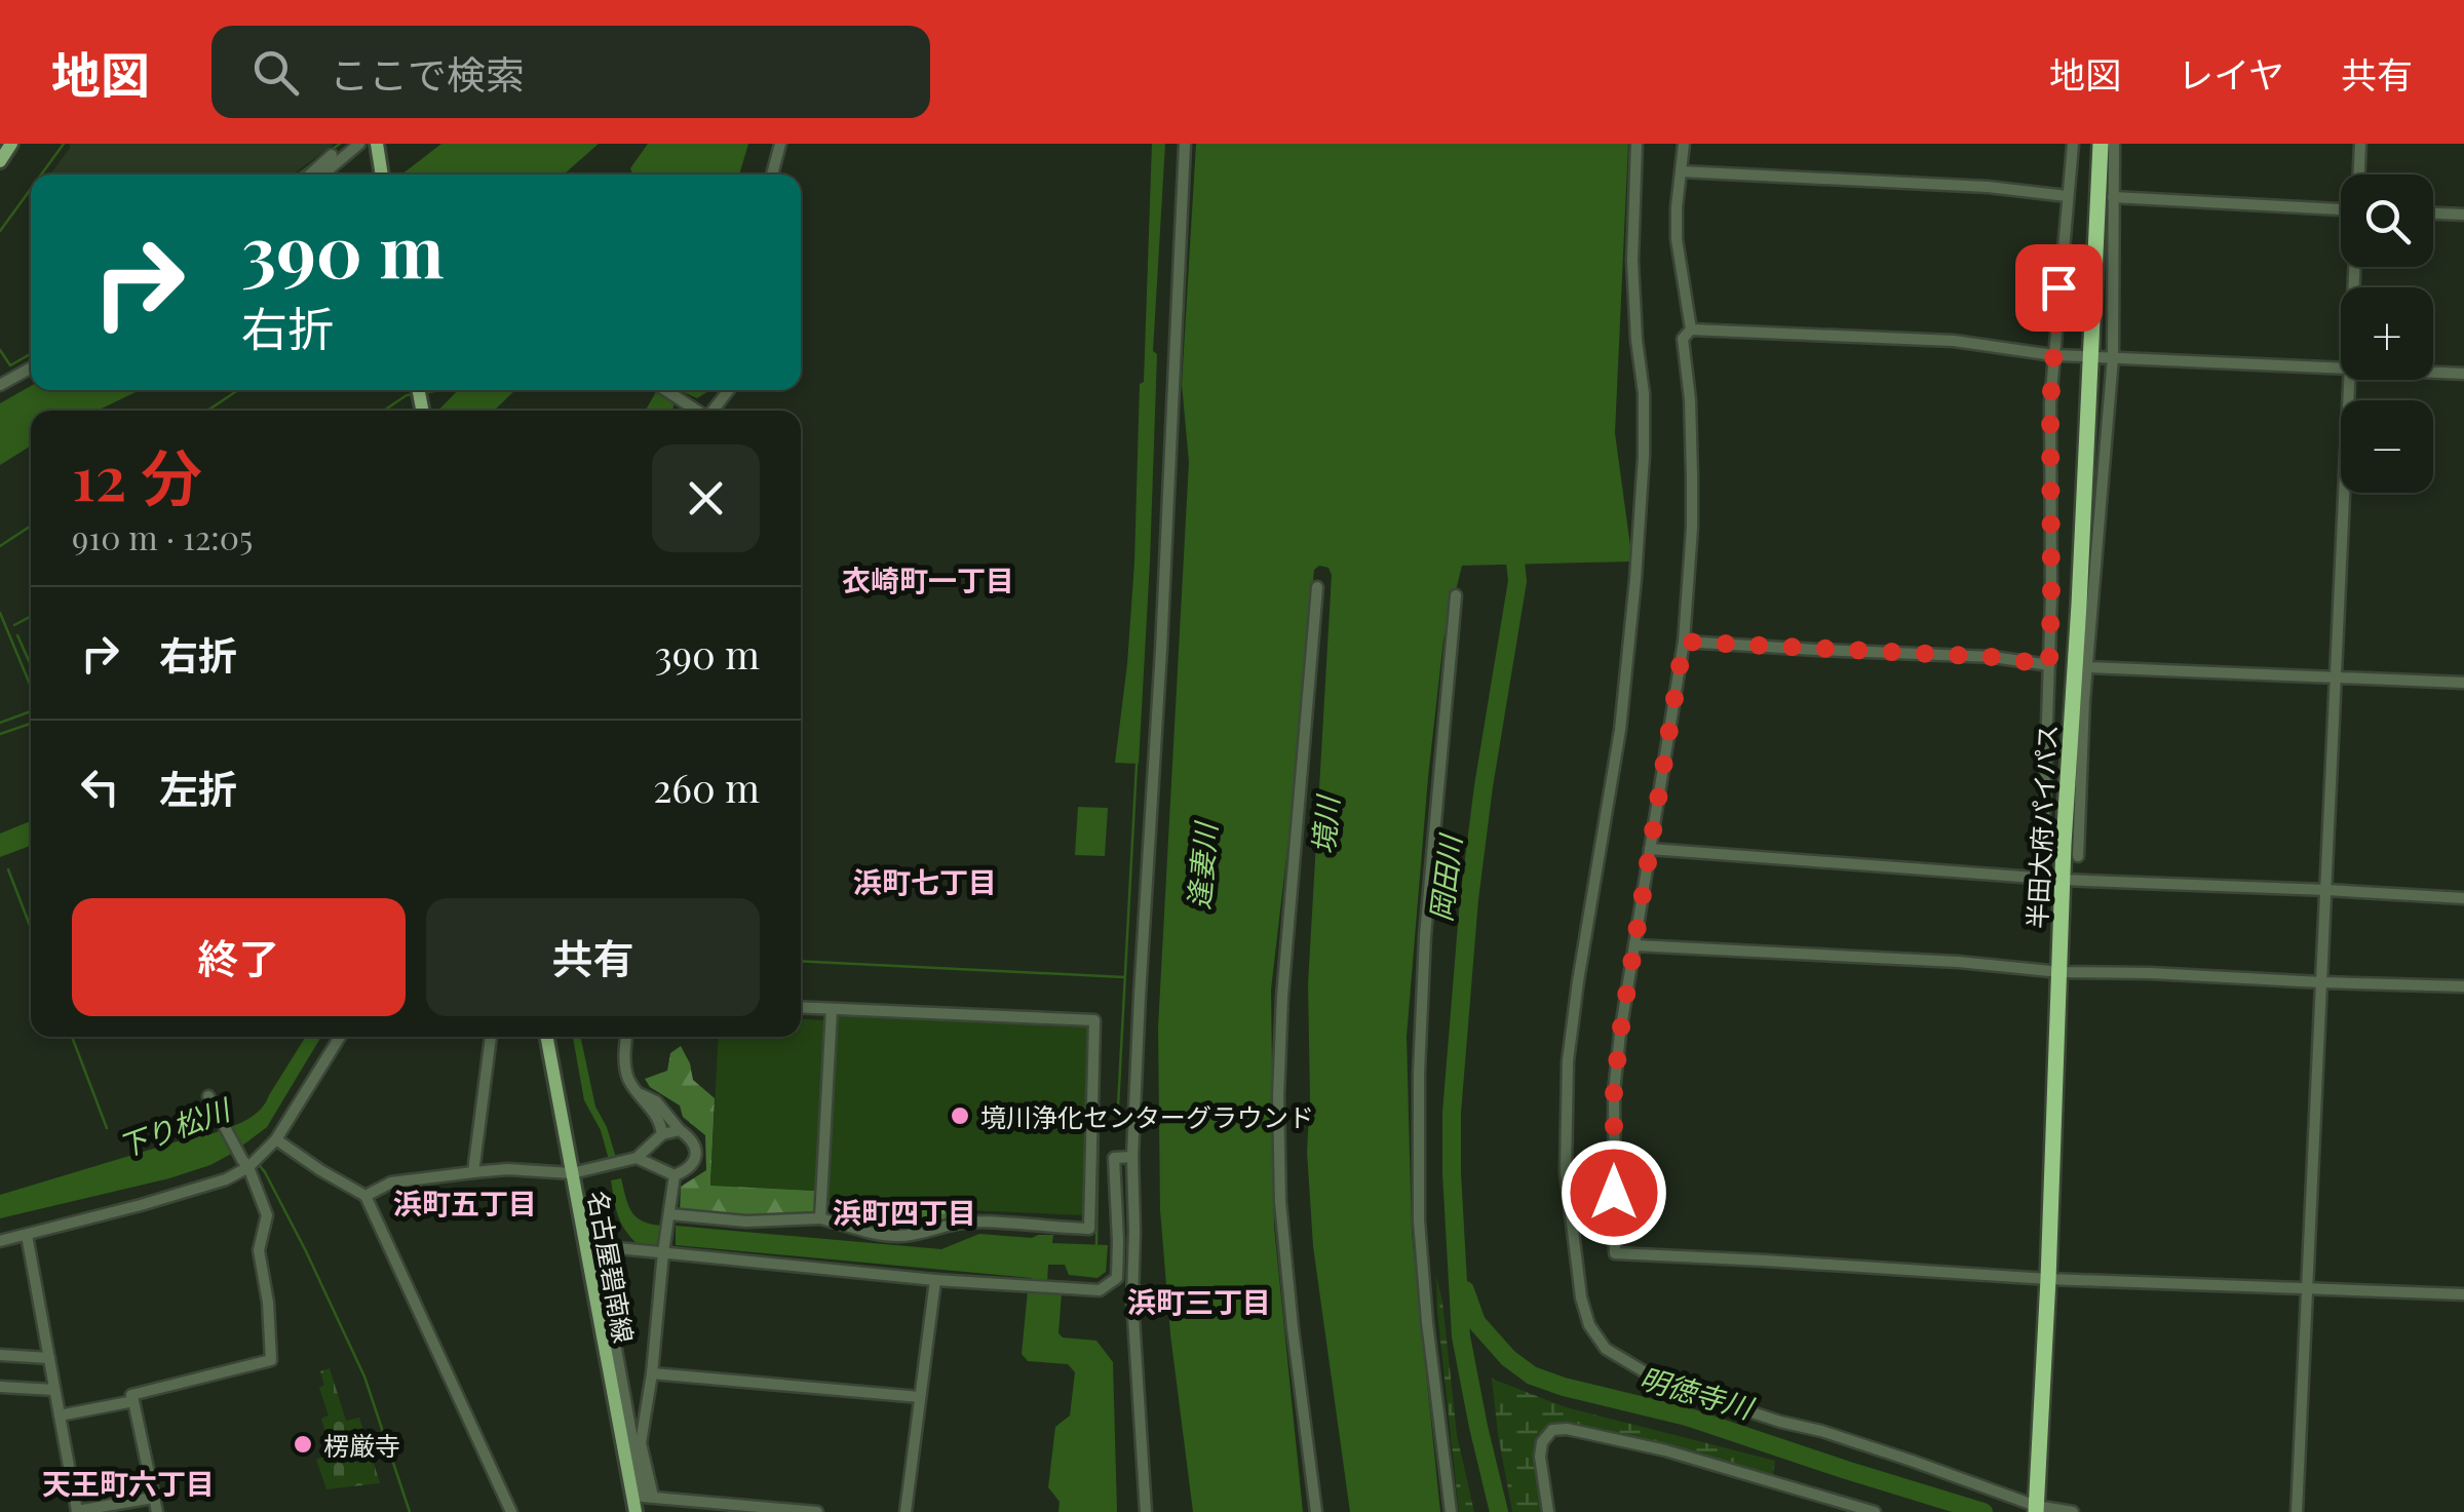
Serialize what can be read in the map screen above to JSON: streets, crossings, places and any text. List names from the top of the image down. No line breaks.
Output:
{"streets":{"highway":["半田大府パイパス"],"main road":["名古屋碧南線"]},"districts":["衣崎町一丁目","浜町七丁目","浜町五丁目","浜町四丁目","浜町三丁目","天王町六丁目"],"water":["境川","逢妻川","岡田川","下り松川","明徳寺川"],"places":["境川浄化センターグラウンド","楞厳寺"],"page":{"header":"地図","search":"ここで検索","nav":["地図","レイヤ","共有"],"map_buttons":["+","−"],"turn":["390 m","右折"],"heading":["12 分","910 m · 12:05"],"list":[{"name":"右折","value":"390 m"},{"name":"左折","value":"260 m"}],"buttons":["終了","共有"]}}
